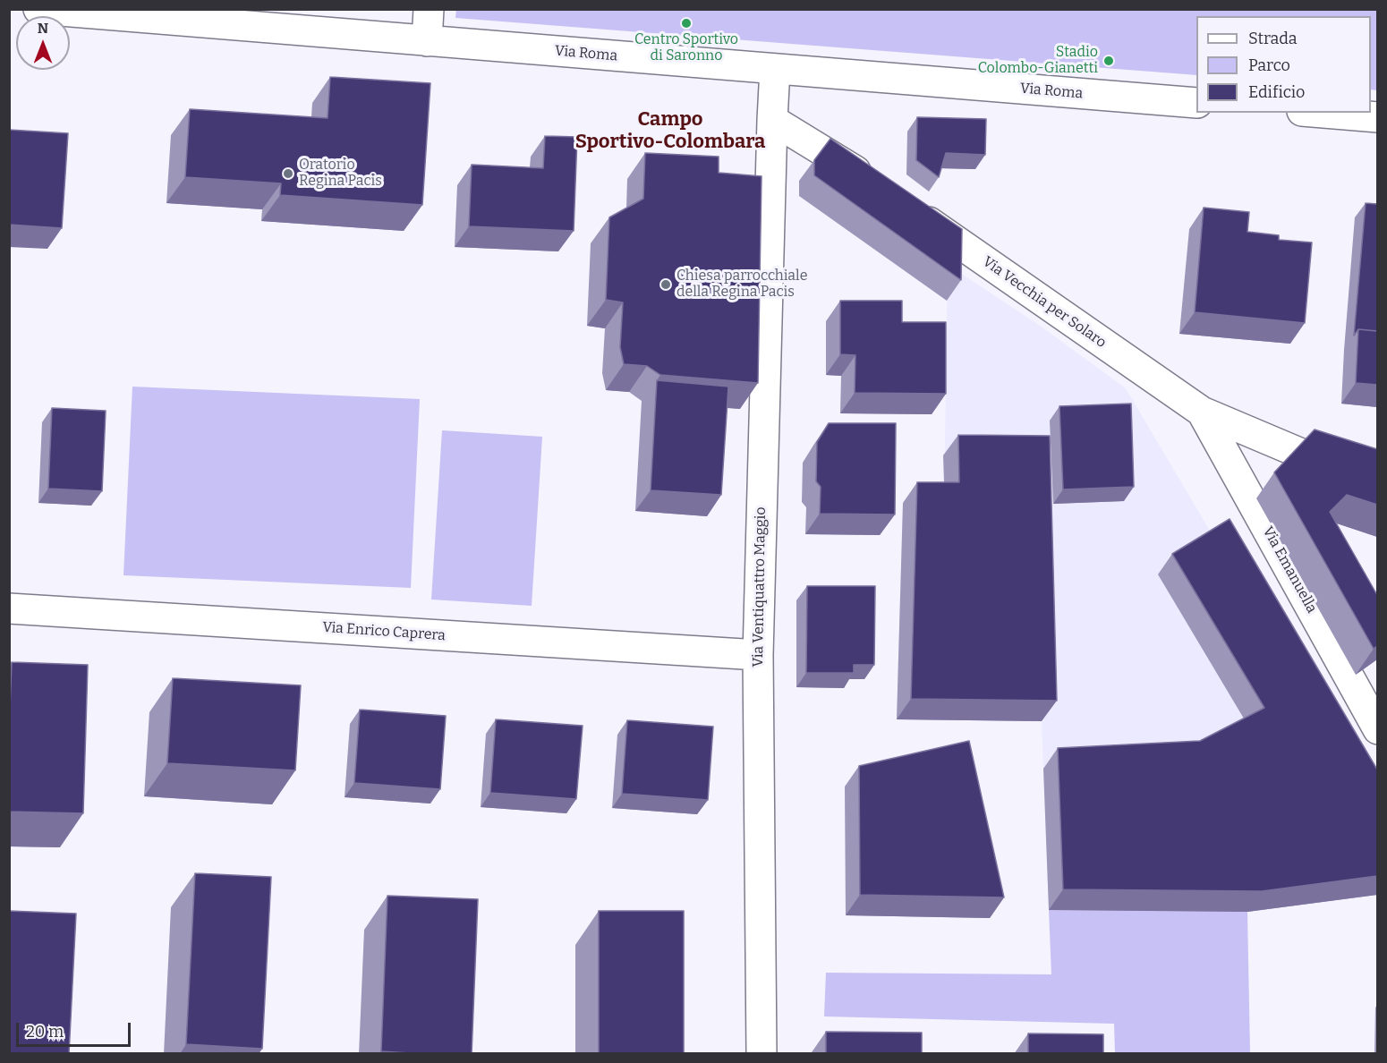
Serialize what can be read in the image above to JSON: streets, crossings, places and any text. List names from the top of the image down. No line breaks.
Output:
{"streets":{"street":["Via Roma","Via Vecchia per Solaro","Via Emanuella","Via Ventiquattro Maggio","Via Enrico Caprera"]},"crossings":[["Via Vecchia per Solaro","Via Emanuella"],["Via Ventiquattro Maggio","Via Enrico Caprera"]],"districts":["Campo Sportivo-Colombara"],"places":["Centro Sportivo di Saronno","Stadio Colombo-Gianetti","Oratorio Regina Pacis","Chiesa parrocchiale della Regina Pacis"],"legend":["Strada","Parco","Edificio"],"scale_bar":"20 m","north":"top"}
